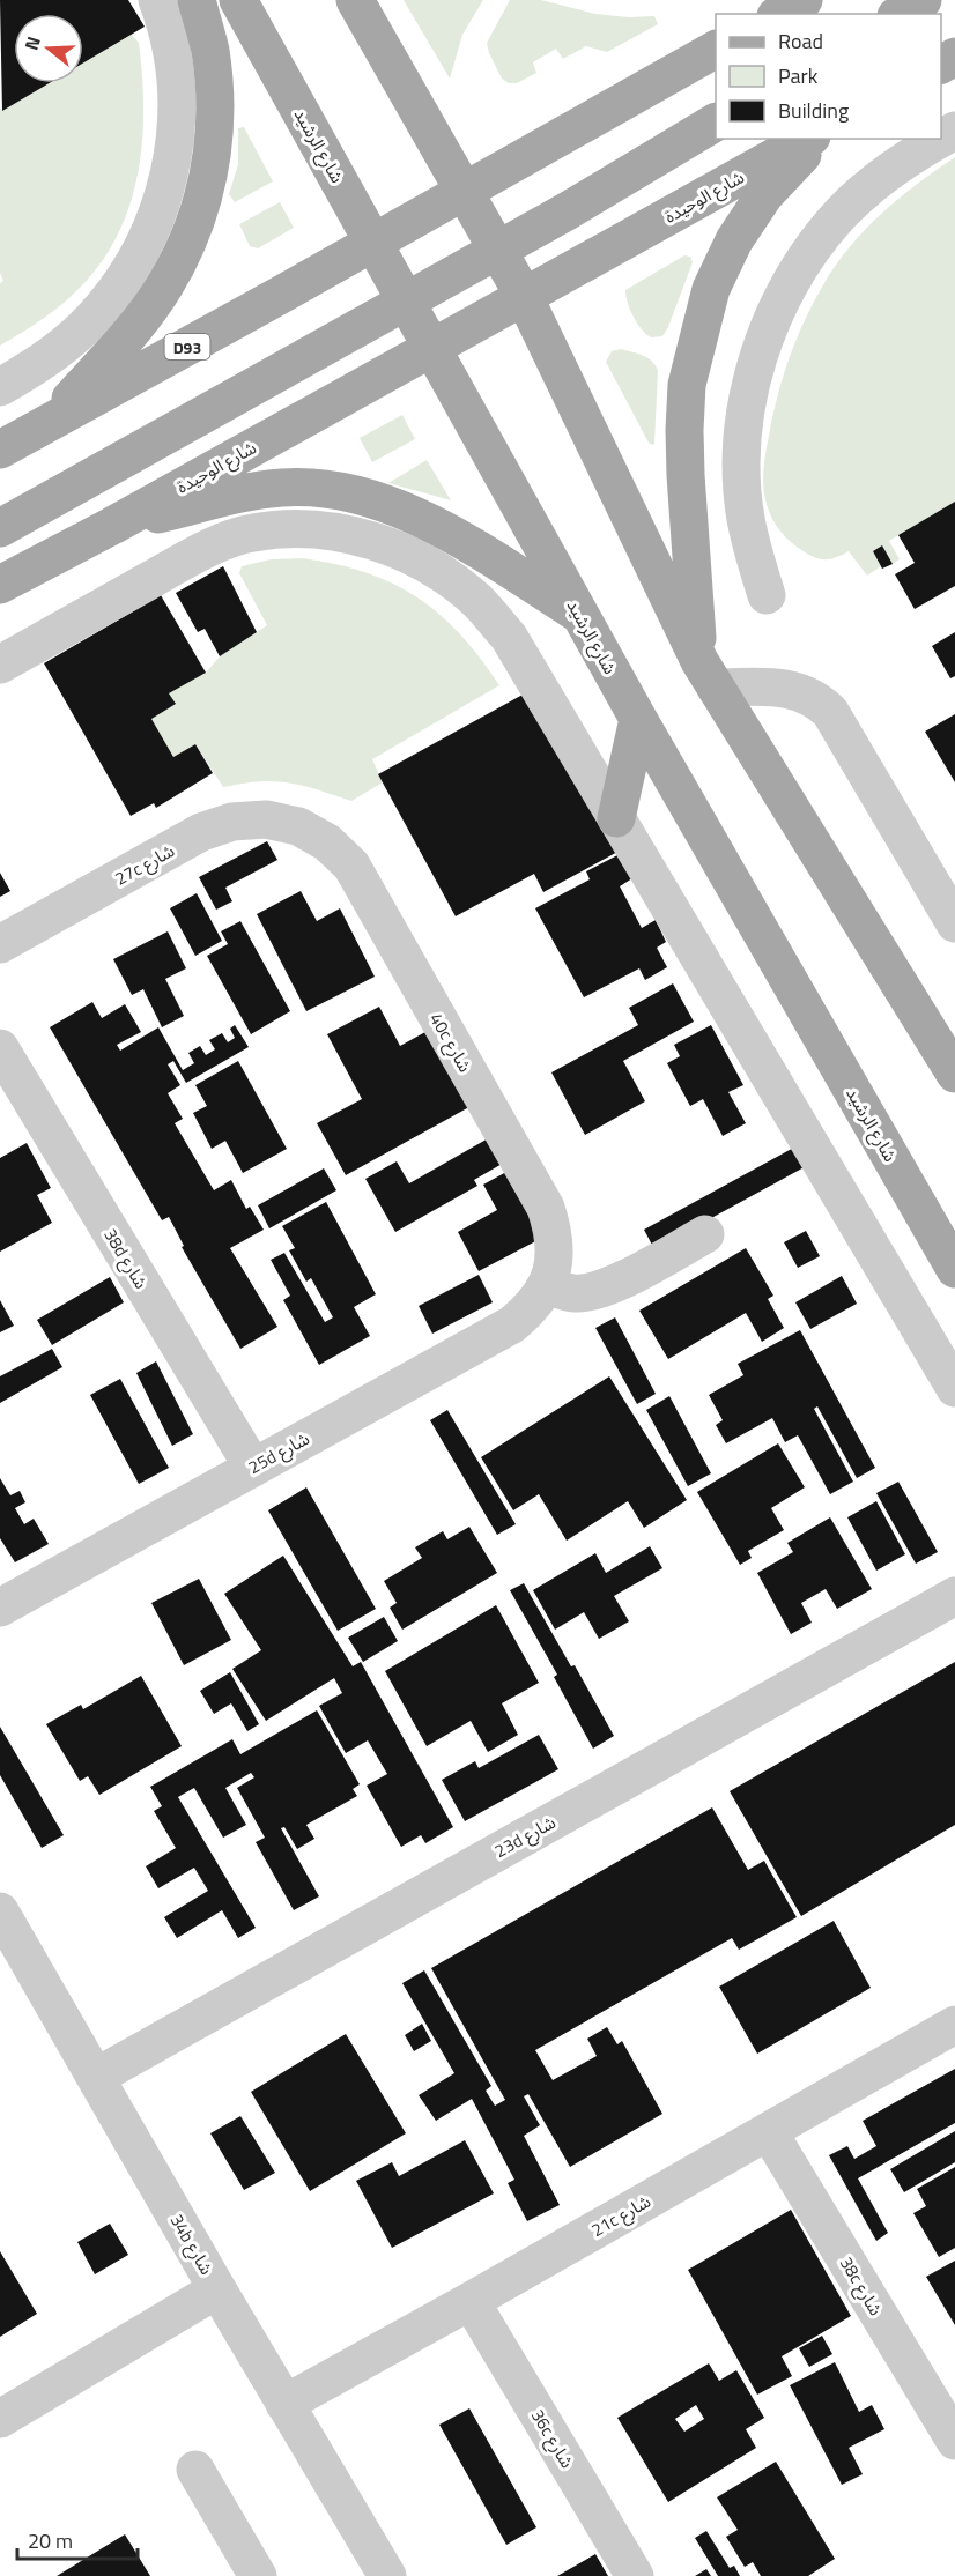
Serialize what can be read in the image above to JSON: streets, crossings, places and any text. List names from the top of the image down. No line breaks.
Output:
{"streets":{"main road":["شارع الرشيد","شارع الوحيدة","D93"],"street":["27c شارع","40c شارع","38d شارع","25d شارع","23d شارع","21c شارع","34b شارع","38c شارع","36c شارع"]},"crossings":[["شارع الرشيد","شارع الوحيدة"],["شارع الرشيد","D93"],["27c شارع","40c شارع"],["40c شارع","25d شارع"],["38d شارع","25d شارع"],["23d شارع","34b شارع"],["21c شارع","34b شارع"],["21c شارع","38c شارع"],["21c شارع","36c شارع"]],"legend":["Road","Park","Building"],"scale_bar":"20 m","north":"left"}
